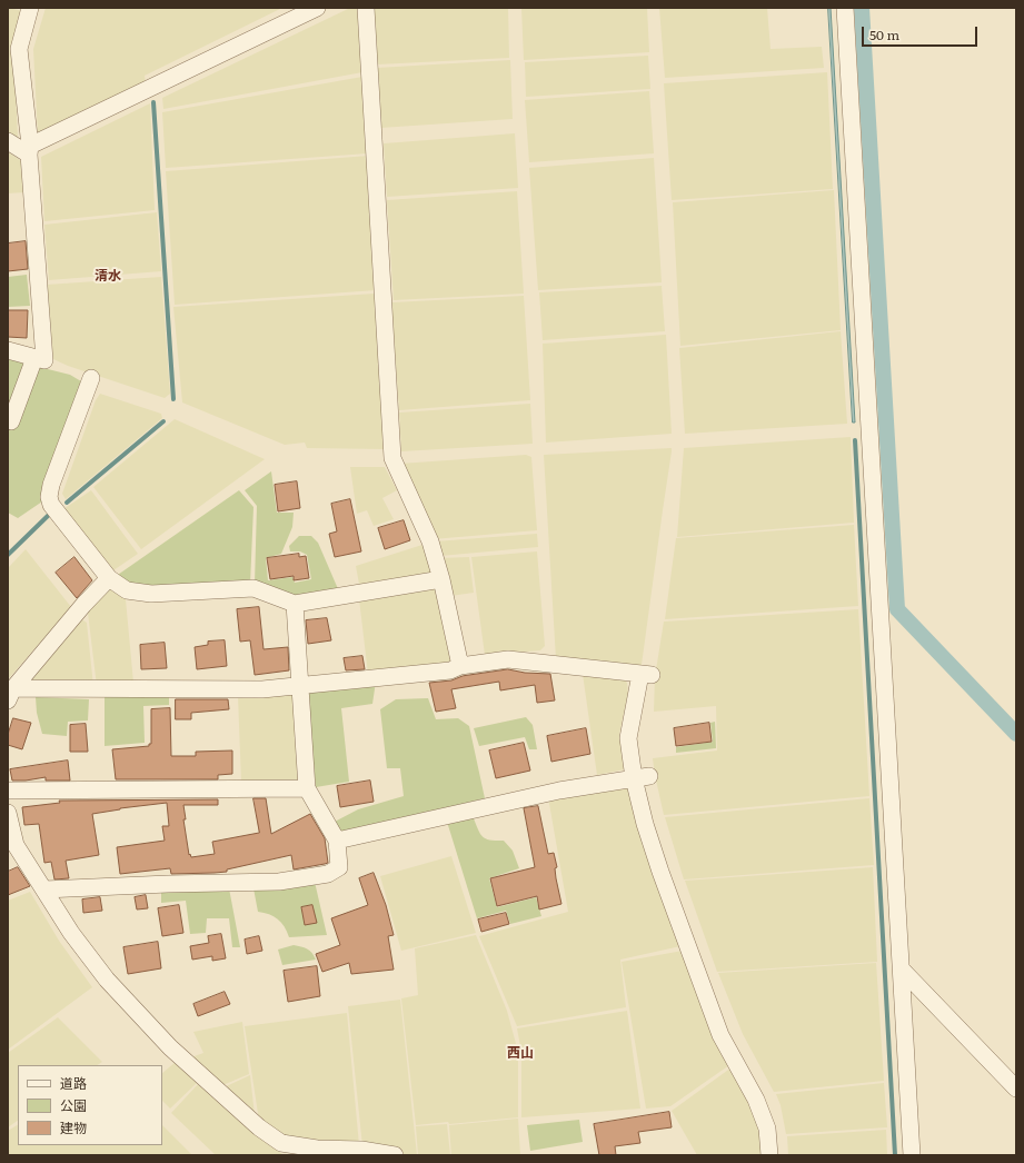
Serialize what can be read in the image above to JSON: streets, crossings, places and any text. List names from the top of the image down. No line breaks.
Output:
{"districts":["清水","西山"],"legend":["道路","公園","建物"],"scale_bar":"50 m"}
